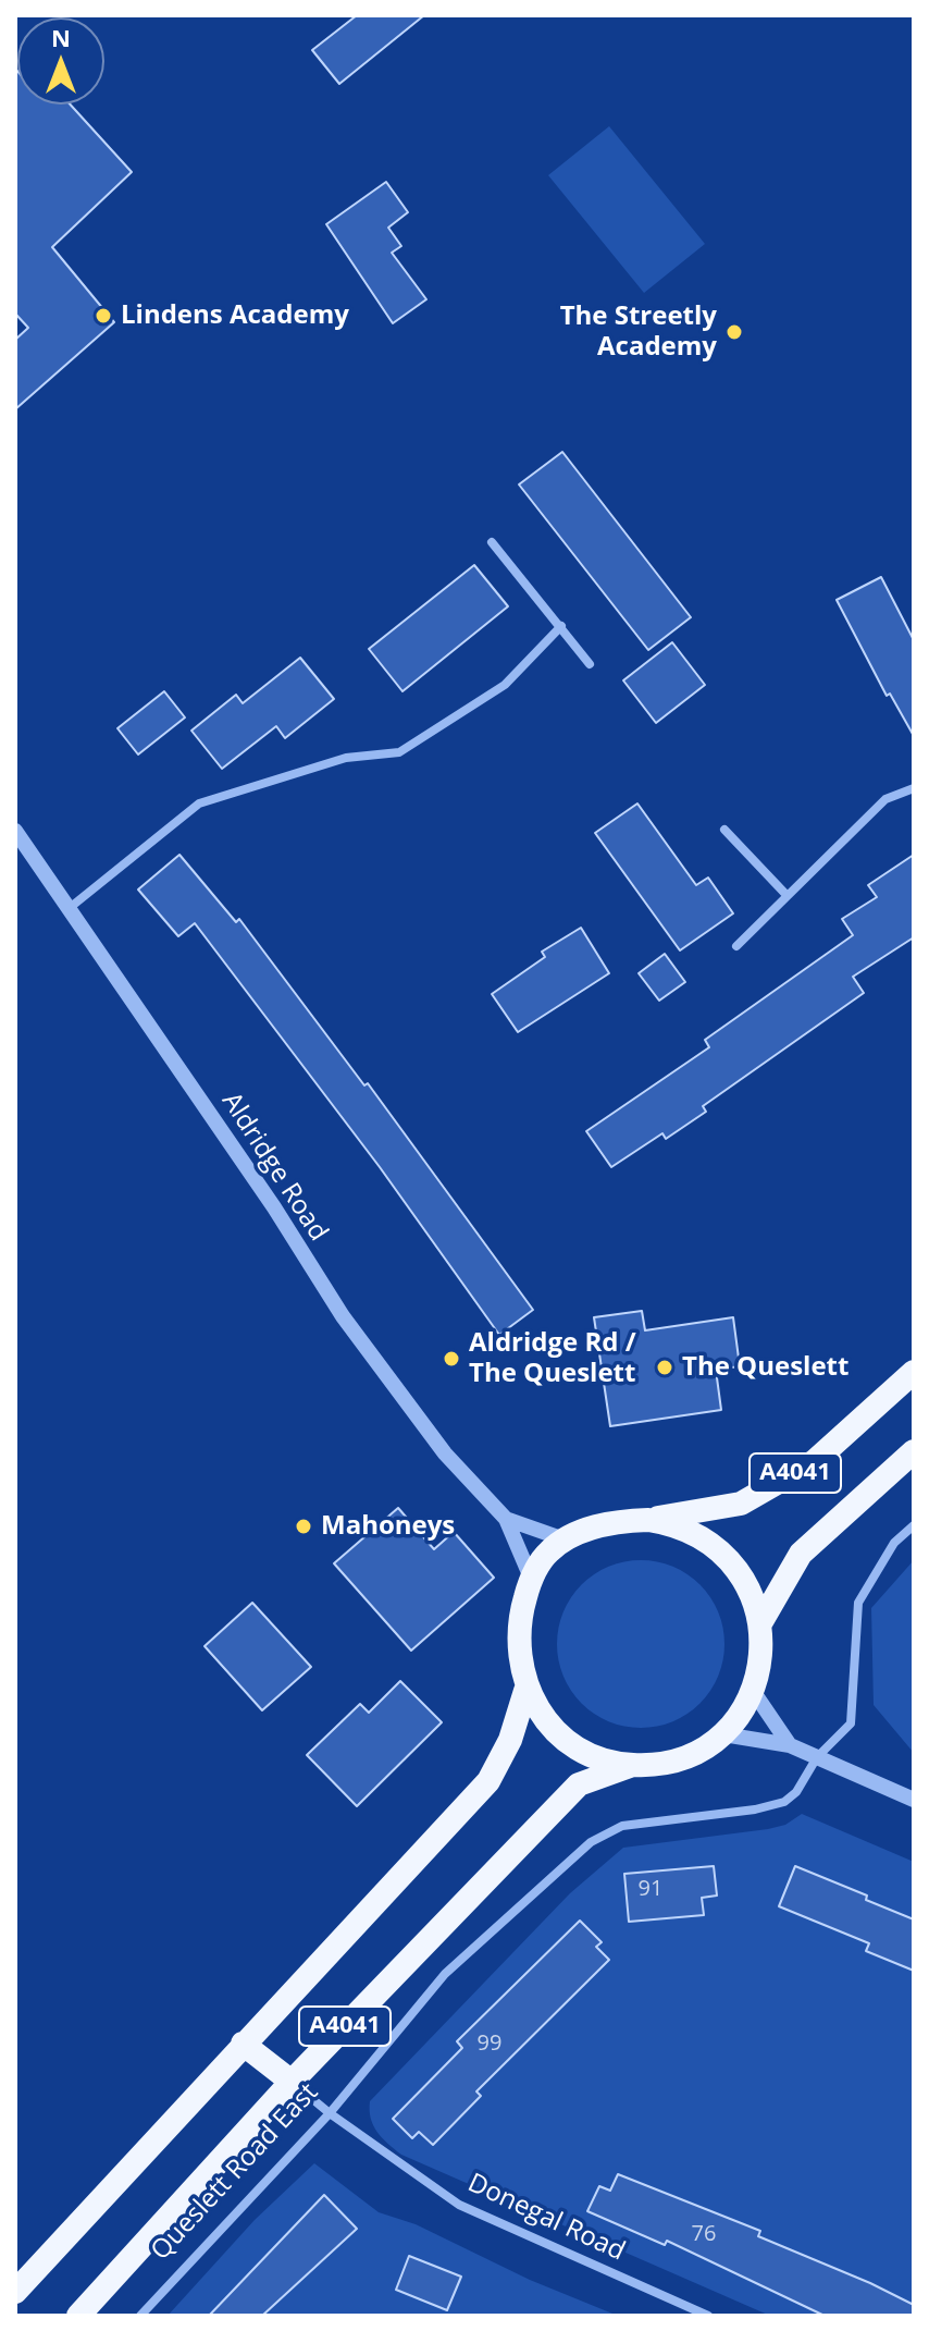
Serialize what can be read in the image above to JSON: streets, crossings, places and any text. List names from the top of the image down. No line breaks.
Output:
{"streets":{"highway":["A4041","Queslett Road East"],"street":["Aldridge Road","Donegal Road"]},"crossings":[["Aldridge Road","A4041"],["Aldridge Road","Queslett Road East"],["A4041","Queslett Road East"],["Queslett Road East","Donegal Road"]],"places":["Lindens Academy","The Streetly Academy","Aldridge Rd / The Queslett","The Queslett","Mahoneys"],"house_numbers":["91","99","76"],"north":"top"}
